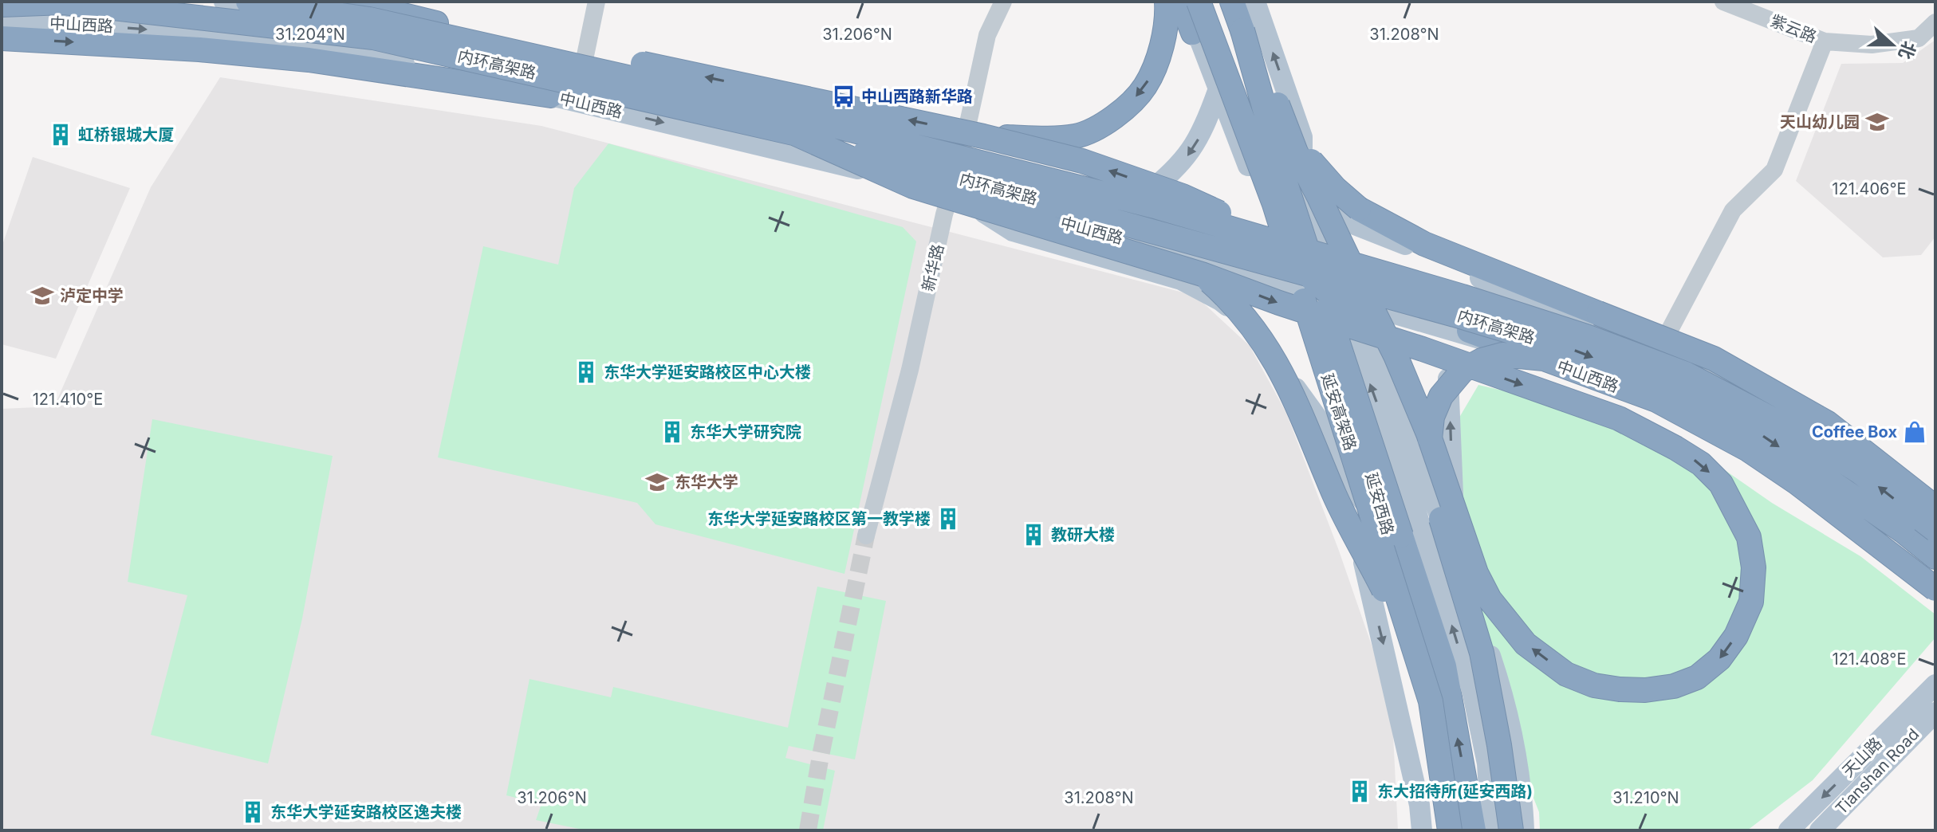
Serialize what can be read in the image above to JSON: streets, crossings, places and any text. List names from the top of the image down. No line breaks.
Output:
{"streets":{"highway":["内环高架路","延安高架路"],"main road":["中山西路","延安西路","天山路","Tianshan Road"],"street":["紫云路","新华路"]},"crossings":[["中山西路","新华路"],["中山西路","延安西路"],["延安高架路","延安西路"]],"one_way":["天山路"],"places":{"bus stop":["中山西路新华路"],"school or university":["天山幼儿园","泸定中学","东华大学"],"building":["虹桥银城大厦","东华大学延安路校区中心大楼","东华大学研究院","东华大学延安路校区第一教学楼","教研大楼","东大招待所(延安西路)","东华大学延安路校区逸夫楼"],"shop":["Coffee Box"]},"north":"right","coordinates":["31.206°N","31.208°N","31.204°N","121.406°E","121.410°E","121.408°E","31.210°N"]}
